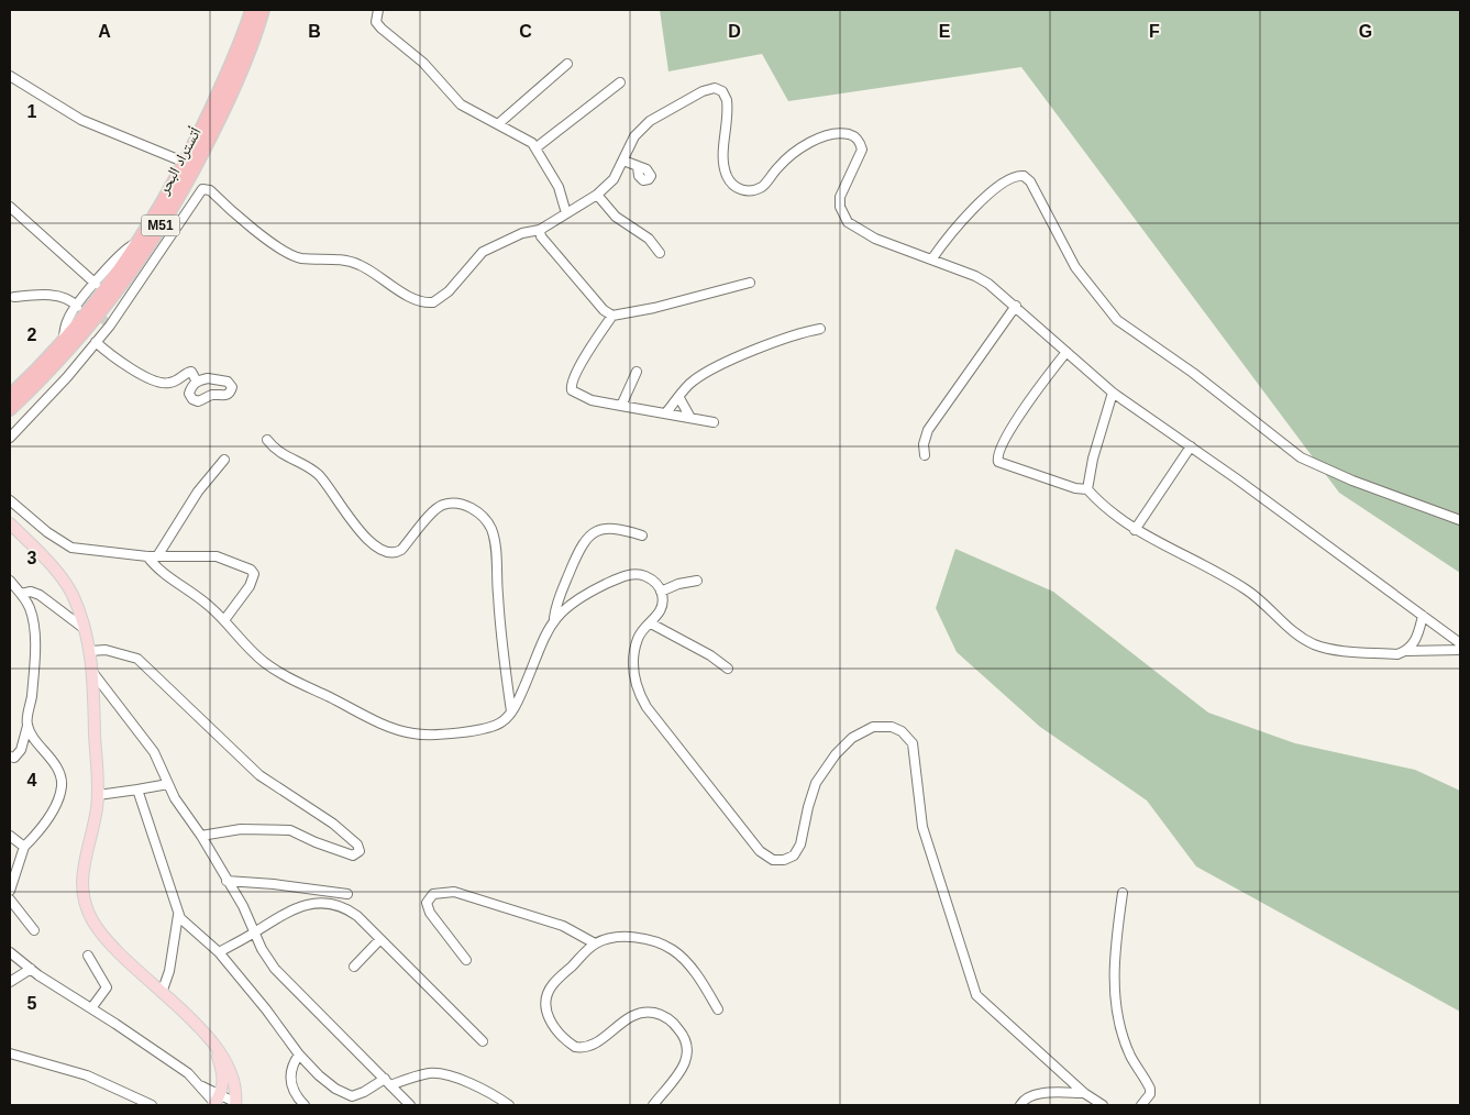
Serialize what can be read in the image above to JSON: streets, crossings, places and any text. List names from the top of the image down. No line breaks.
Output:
{"streets":{"highway":["أتستراد البحر","M51"]},"grid":{"columns":["A","B","C","D","E","F","G"],"rows":["1","2","3","4","5"]}}
